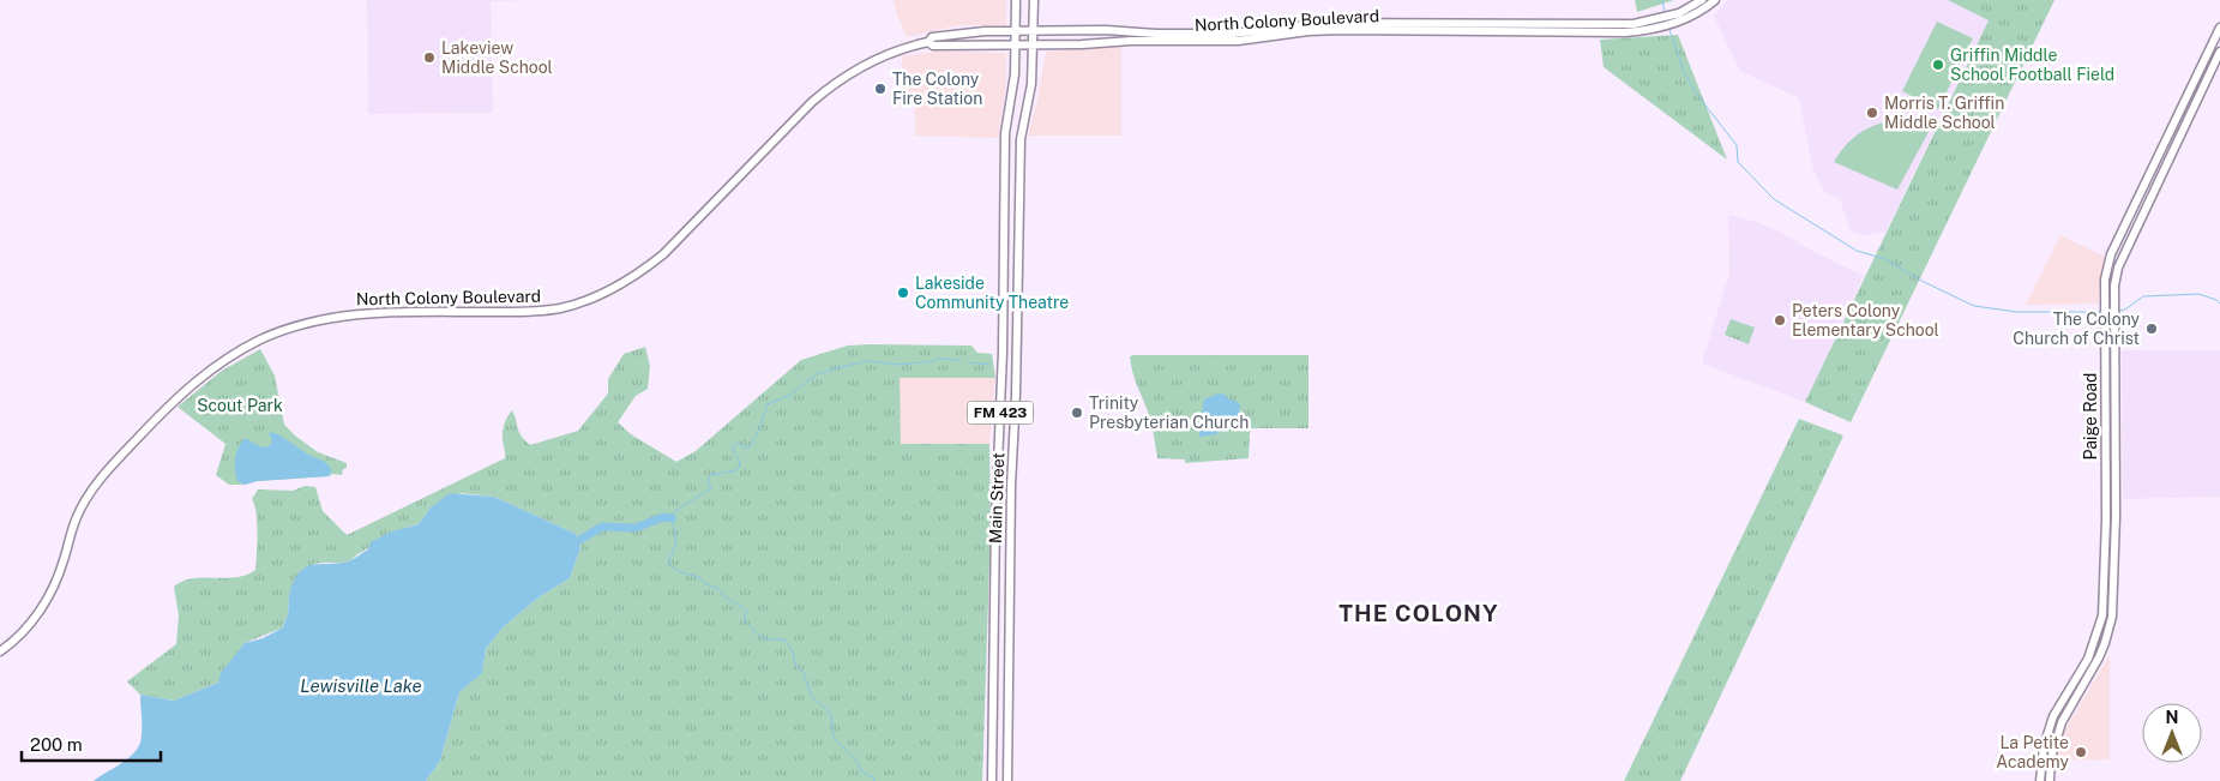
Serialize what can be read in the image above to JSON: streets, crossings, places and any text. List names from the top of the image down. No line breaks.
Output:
{"streets":{"main road":["North Colony Boulevard","FM 423","Paige Road","Main Street"]},"crossings":[["North Colony Boulevard","Main Street"]],"districts":["THE COLONY"],"water":["Lewisville Lake"],"parks":["Scout Park"],"places":["Lakeview Middle School","Griffin Middle School Football Field","The Colony Fire Station","Morris T. Griffin Middle School","Lakeside Community Theatre","Peters Colony Elementary School","The Colony Church of Christ","Trinity Presbyterian Church","La Petite Academy"],"scale_bar":"200 m","north":"top"}
